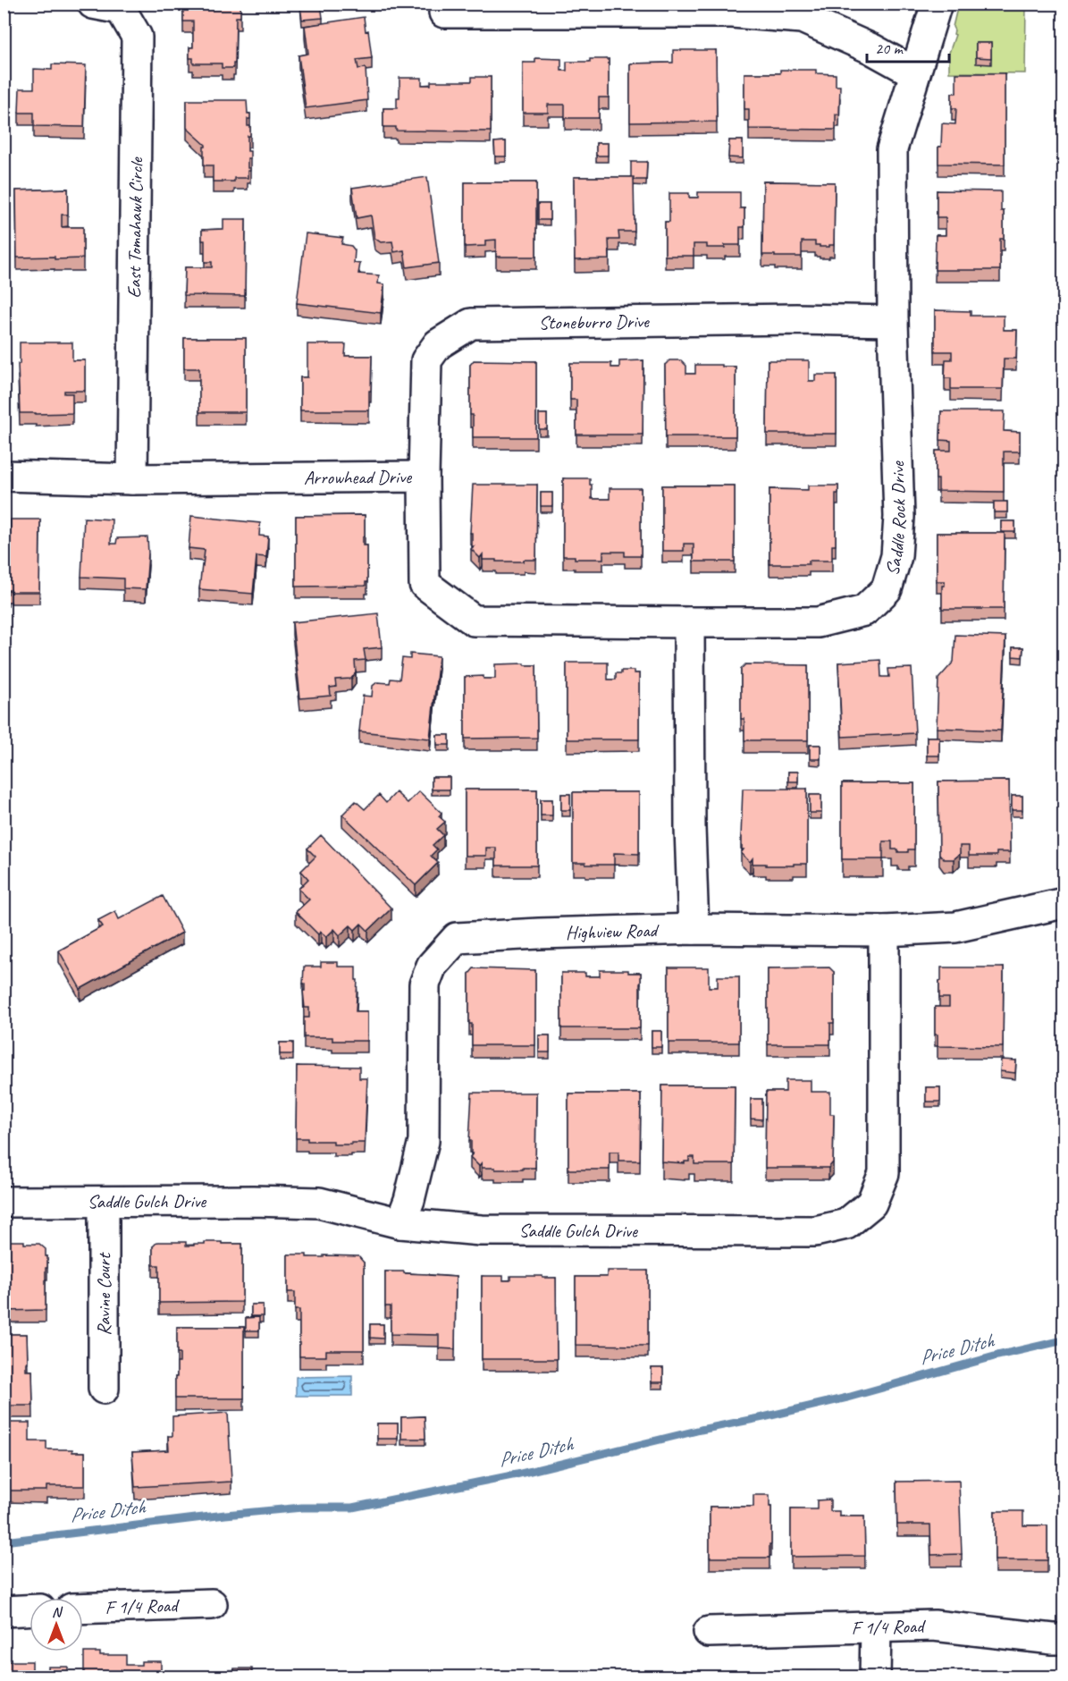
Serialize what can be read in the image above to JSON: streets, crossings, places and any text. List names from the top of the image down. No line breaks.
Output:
{"streets":{"street":["East Tomahawk Circle","Stoneburro Drive","Arrowhead Drive","Saddle Rock Drive","Highview Road","Saddle Gulch Drive","Ravine Court","F 1/4 Road"]},"crossings":[["East Tomahawk Circle","Arrowhead Drive"],["Stoneburro Drive","Arrowhead Drive"],["Stoneburro Drive","Saddle Rock Drive"],["Arrowhead Drive","Saddle Rock Drive"],["Highview Road","Saddle Gulch Drive"],["Saddle Gulch Drive","Ravine Court"]],"water":["Price Ditch"],"scale_bar":"20 m","north":"top"}
